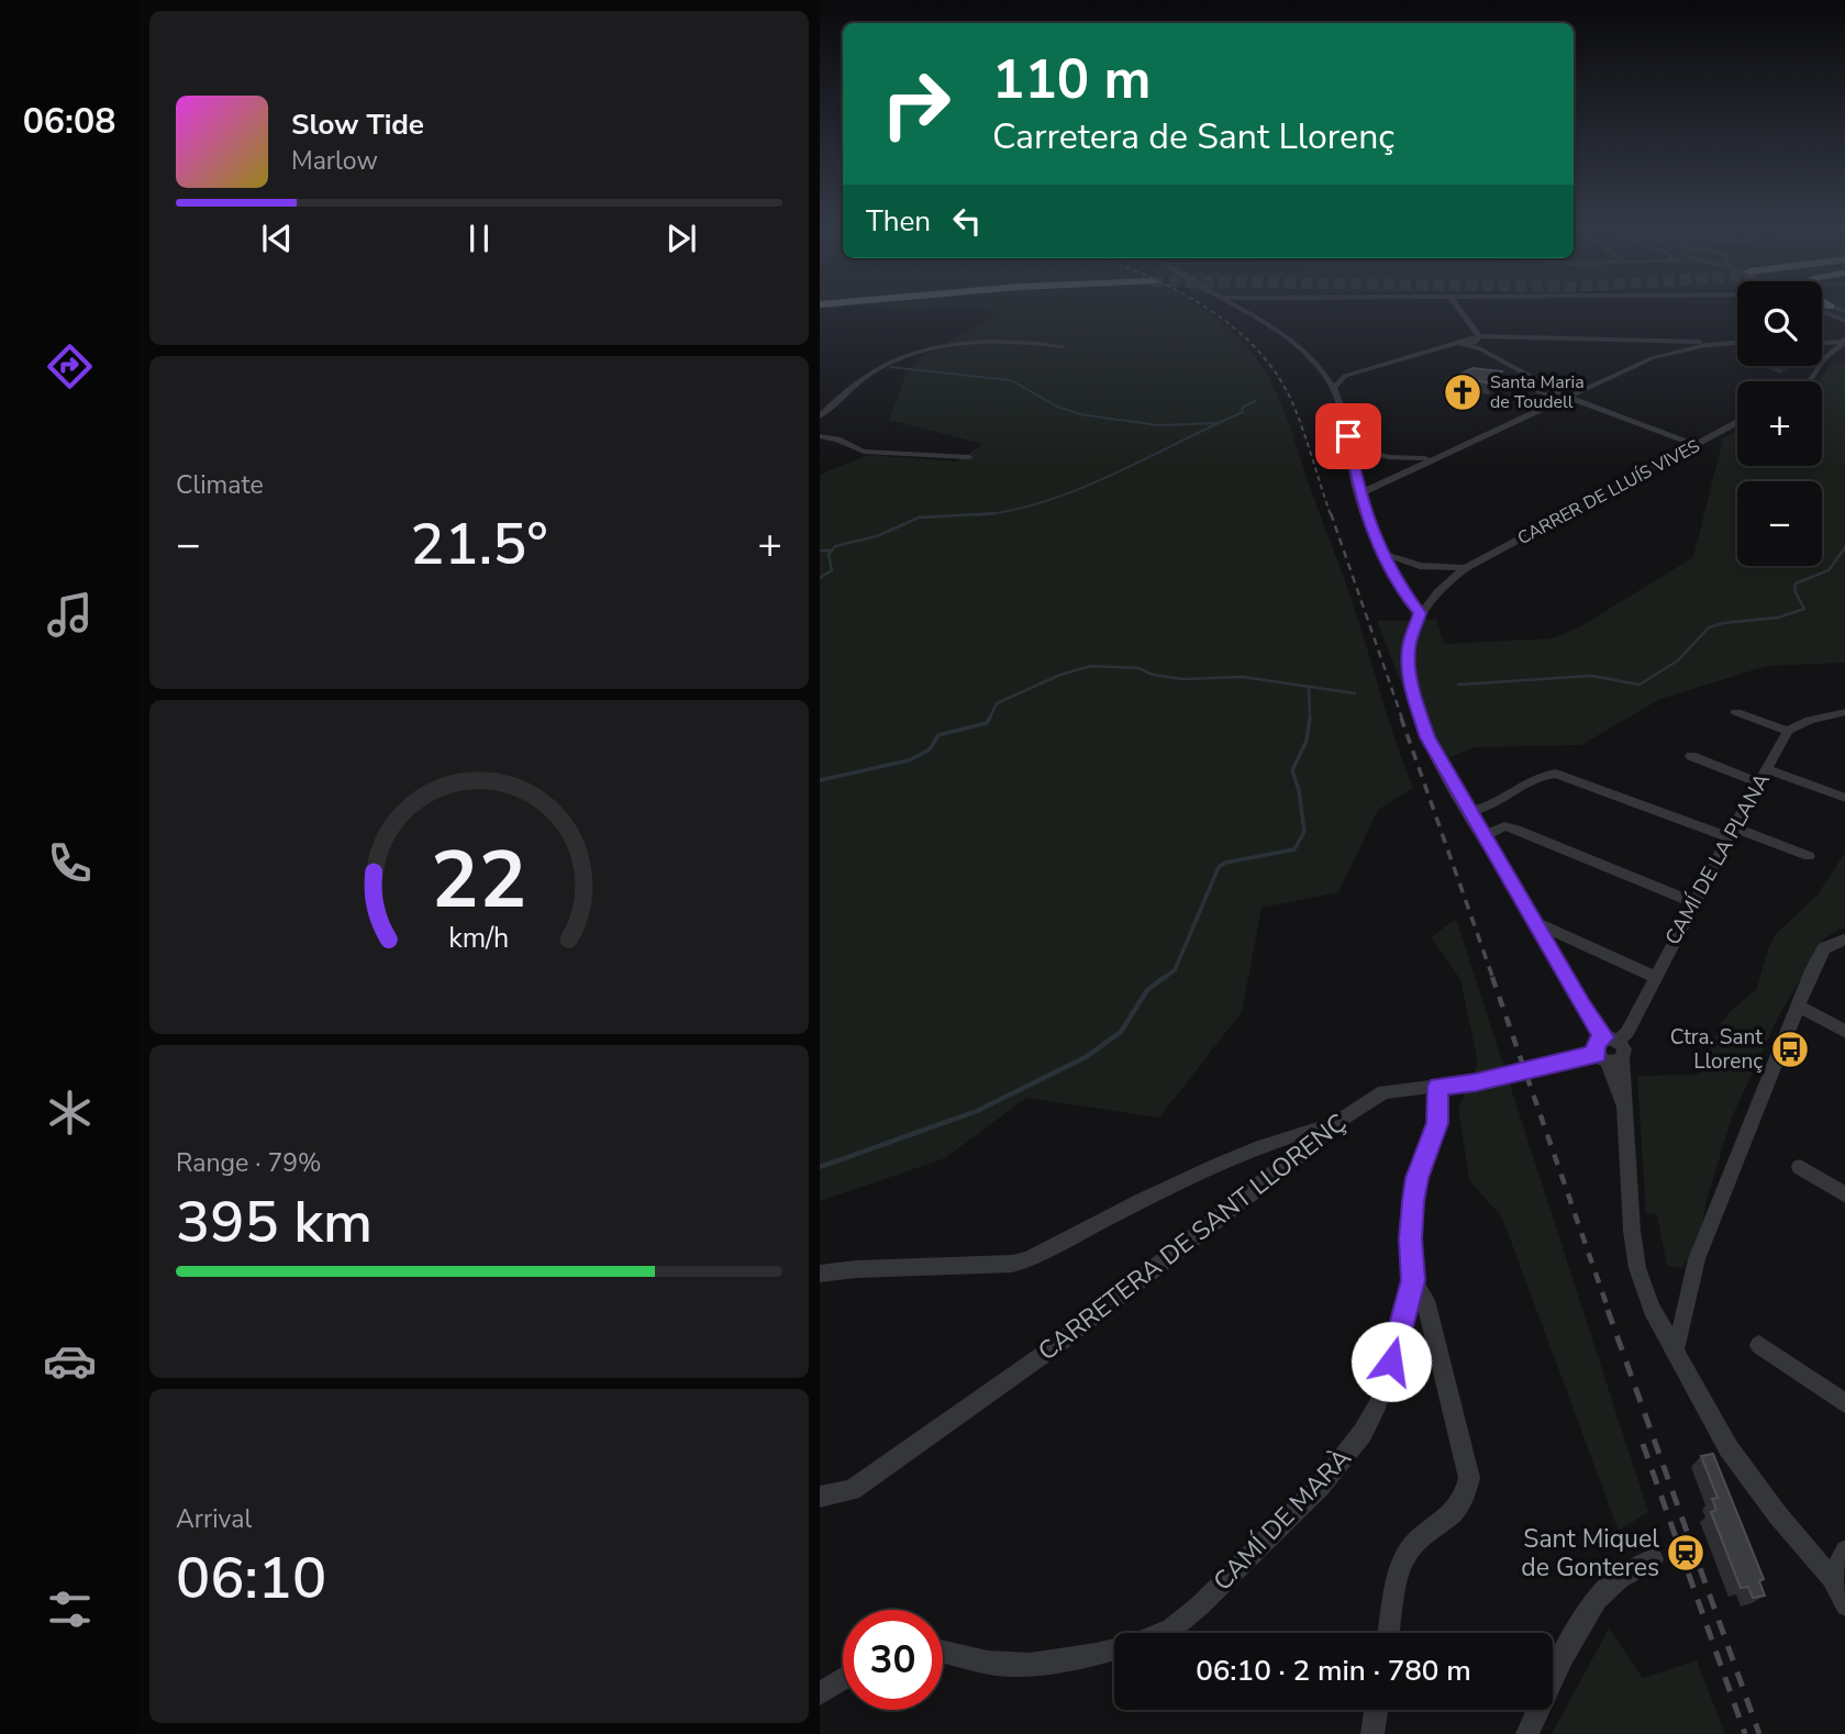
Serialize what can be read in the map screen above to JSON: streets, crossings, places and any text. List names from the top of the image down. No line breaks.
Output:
{"streets":{"street":["CARRER DE LLUÍS VIVES","CAMÍ DE LA PLANA","CARRETERA DE SANT LLORENÇ","CAMÍ DE MARÀ"]},"crossings":[["CARRETERA DE SANT LLORENÇ","CAMÍ DE MARÀ"]],"places":{"church":["Santa Maria de Toudell"],"bus stop":["Ctra. Sant Llorenç"],"station":["Sant Miquel de Gonteres"]},"page":{"tabs":"06:08","turn":["110 m","Carretera de Sant Llorenç"],"song":["Slow Tide","Marlow"],"then":"Then","map_buttons":["+","−"],"tile":["Climate",["Range · 79%","395 km"],["Arrival","06:10"]],"heat":["−","21.5°","+"],"limit":"30","trip":"06:10 · 2 min · 780 m","gauge":["22","km/h"]}}
